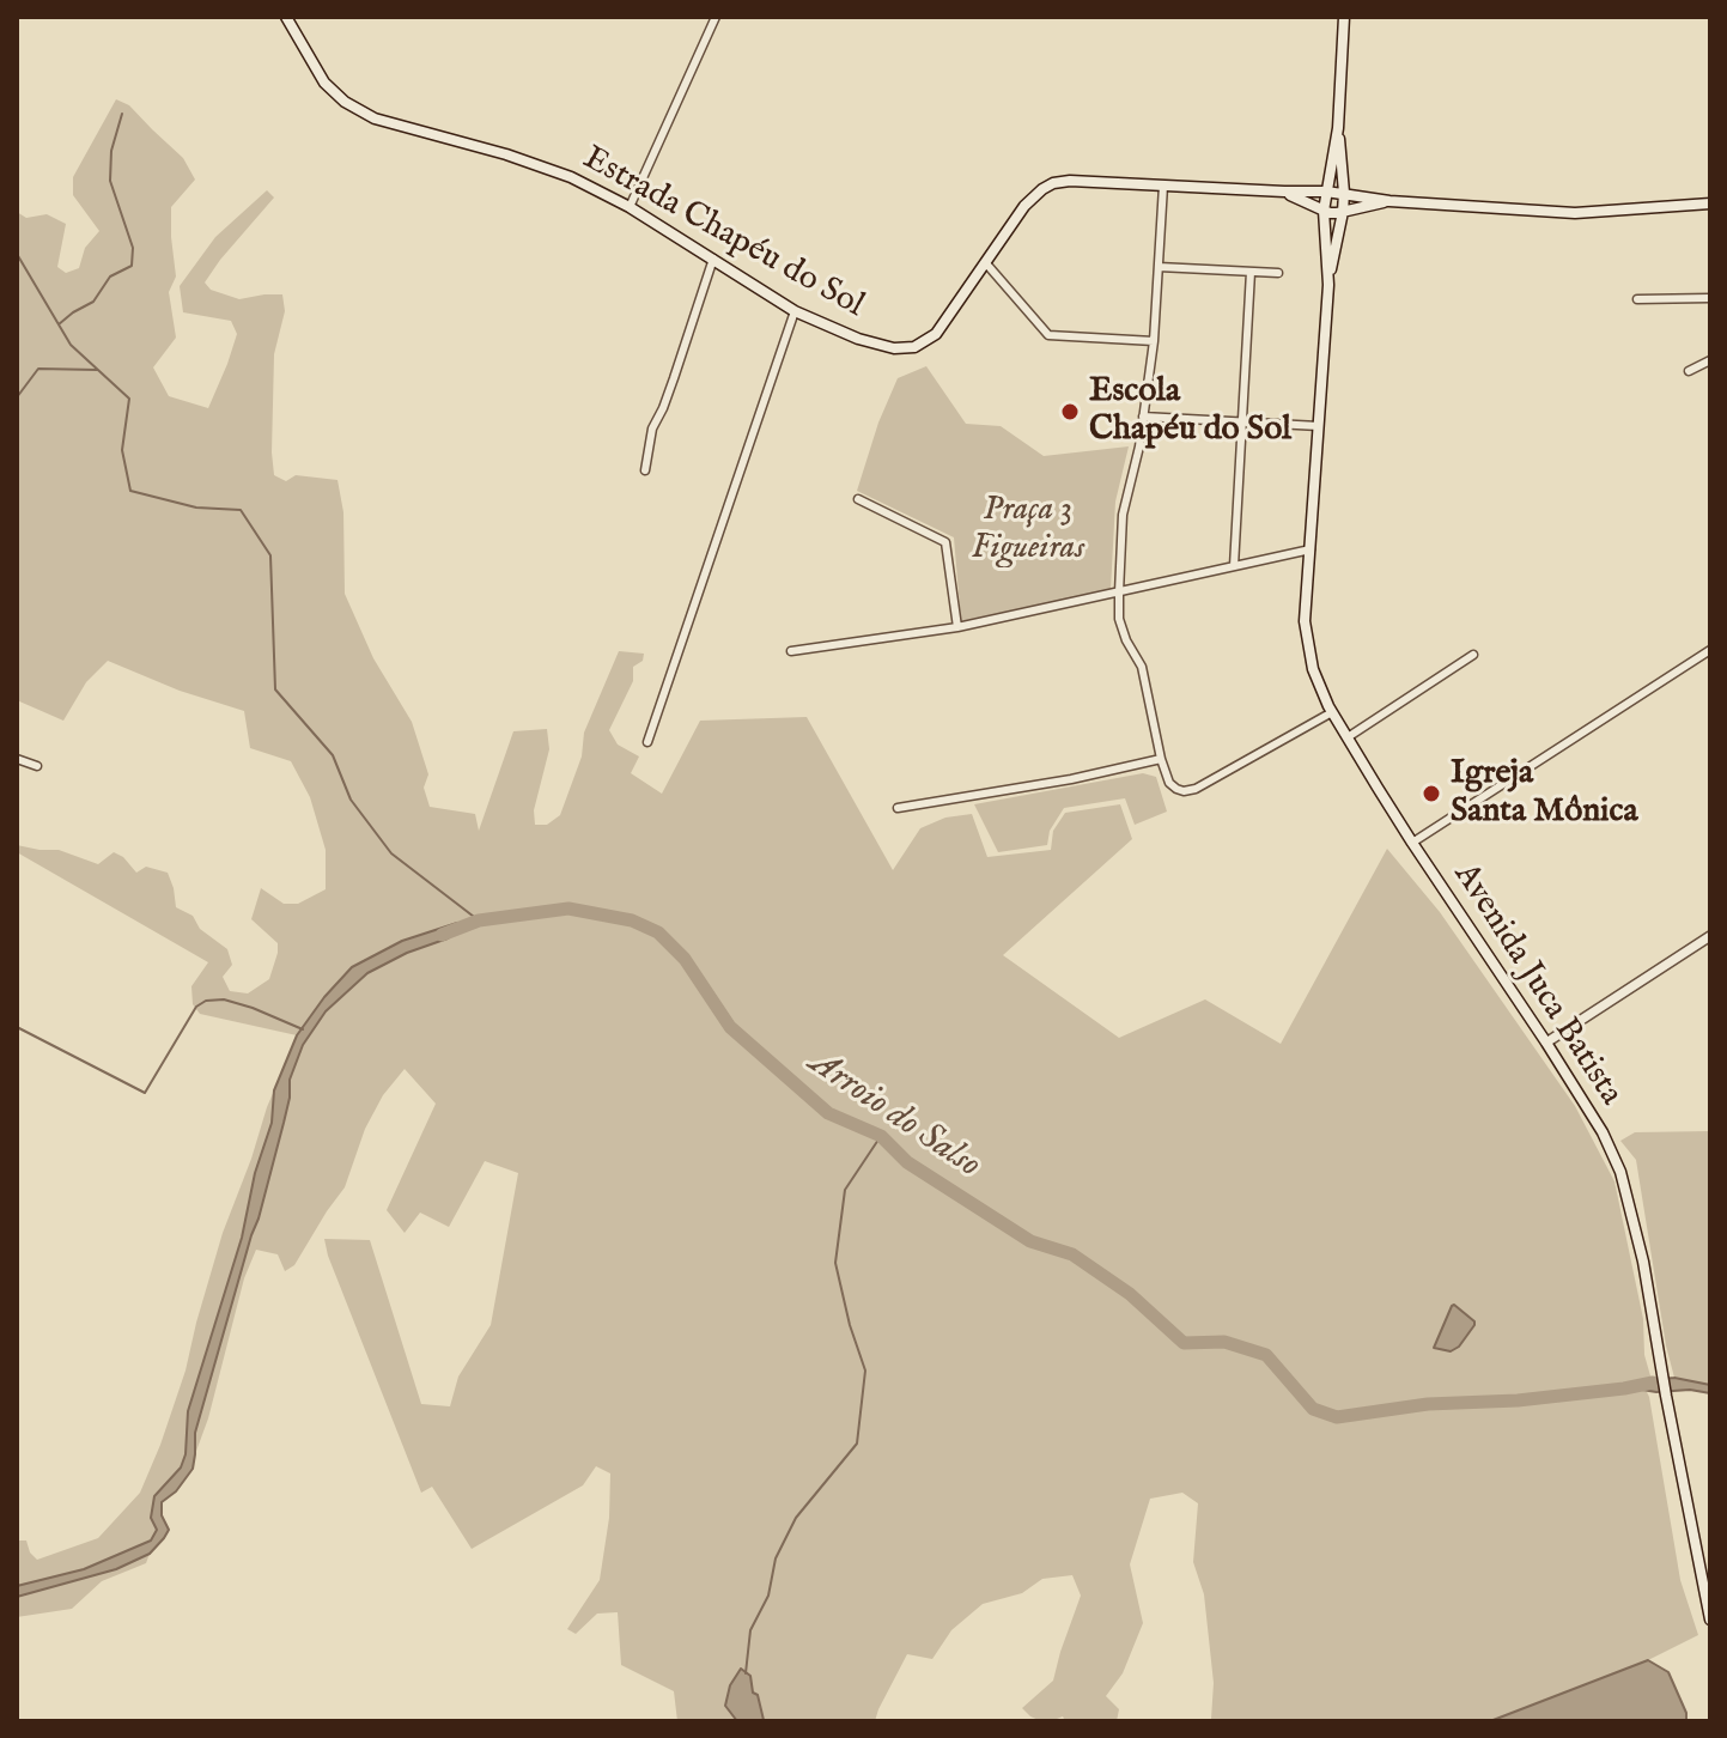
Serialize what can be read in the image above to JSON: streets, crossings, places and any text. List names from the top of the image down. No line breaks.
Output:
{"streets":{"main road":["Estrada Chapéu do Sol","Avenida Juca Batista"]},"crossings":[["Estrada Chapéu do Sol","Avenida Juca Batista"]],"water":["Arroio do Salso"],"parks":["Praça 3 Figueiras"],"places":["Escola Chapéu do Sol","Igreja Santa Mônica"]}
